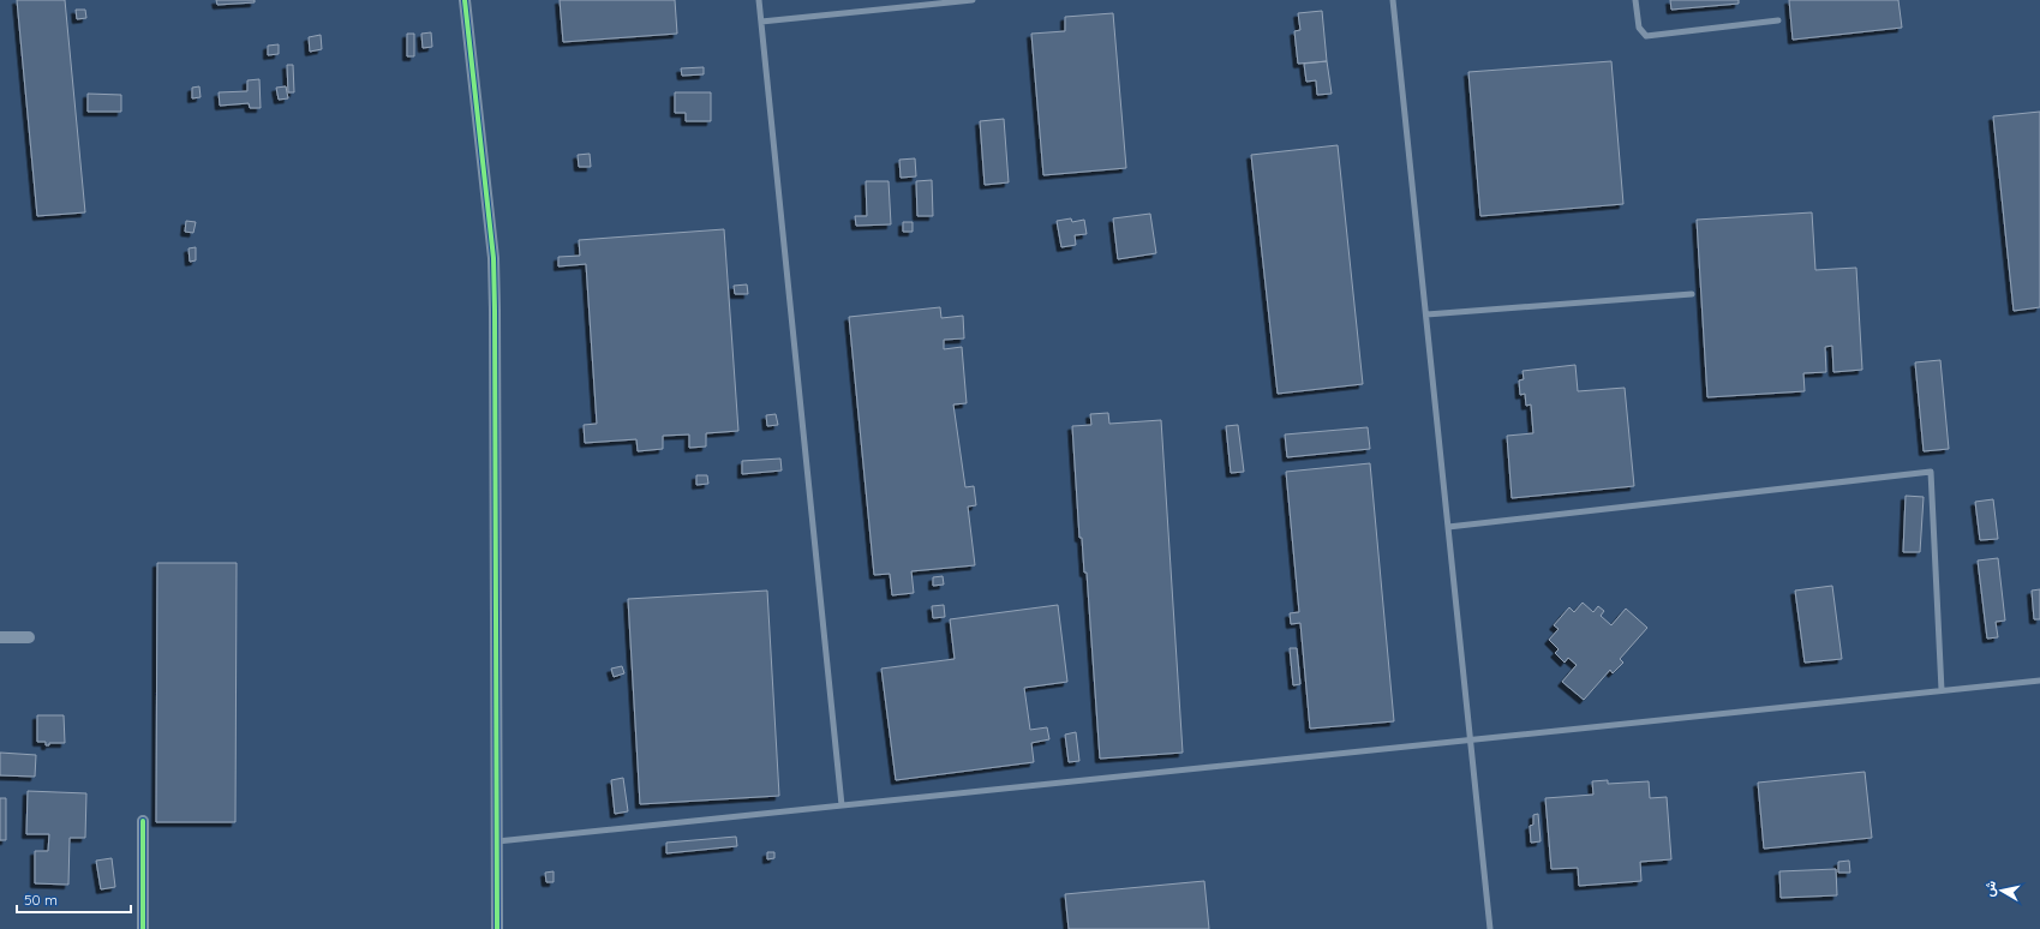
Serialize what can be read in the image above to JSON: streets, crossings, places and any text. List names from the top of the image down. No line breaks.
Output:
{"scale_bar":"50 m","north":"left"}
